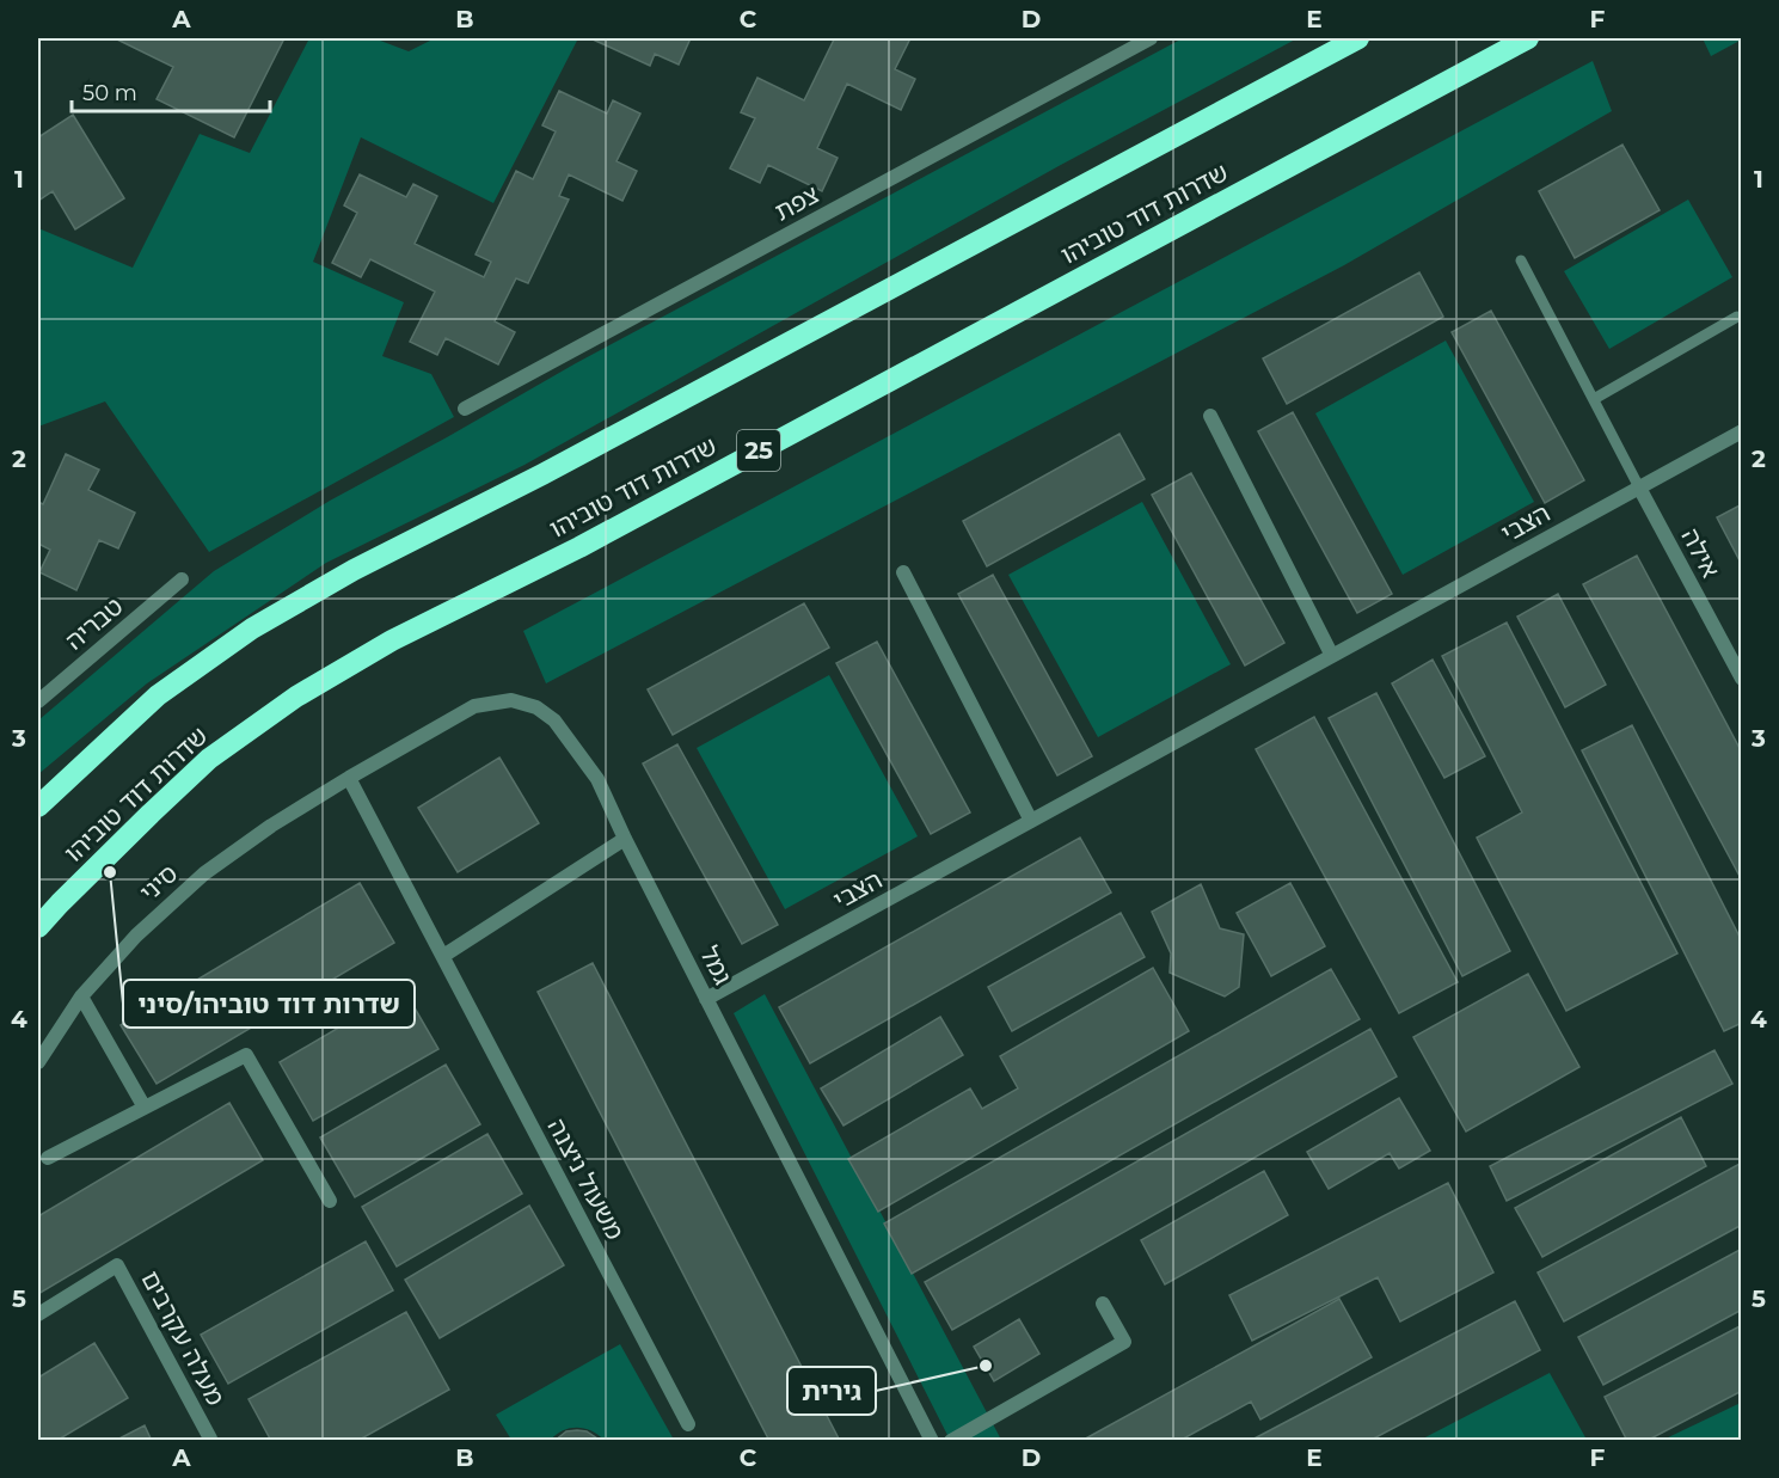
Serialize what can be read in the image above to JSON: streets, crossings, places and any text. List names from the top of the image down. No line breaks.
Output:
{"streets":{"highway":["שדרות דוד טוביהו","25"],"street":["צפת","הצבי","אילה","טבריה","סיני","גמל","משעול ניצנה","מעלה עקרבים"]},"crossings":[["הצבי","אילה"],["הצבי","גמל"],["סיני","גמל"],["סיני","משעול ניצנה"],["גמל","משעול ניצנה"]],"places":["שדרות דוד טוביהו/סיני","גירית"],"scale_bar":"50 m","grid":{"columns":["A","B","C","D","E","F"],"rows":["1","2","3","4","5"]}}
